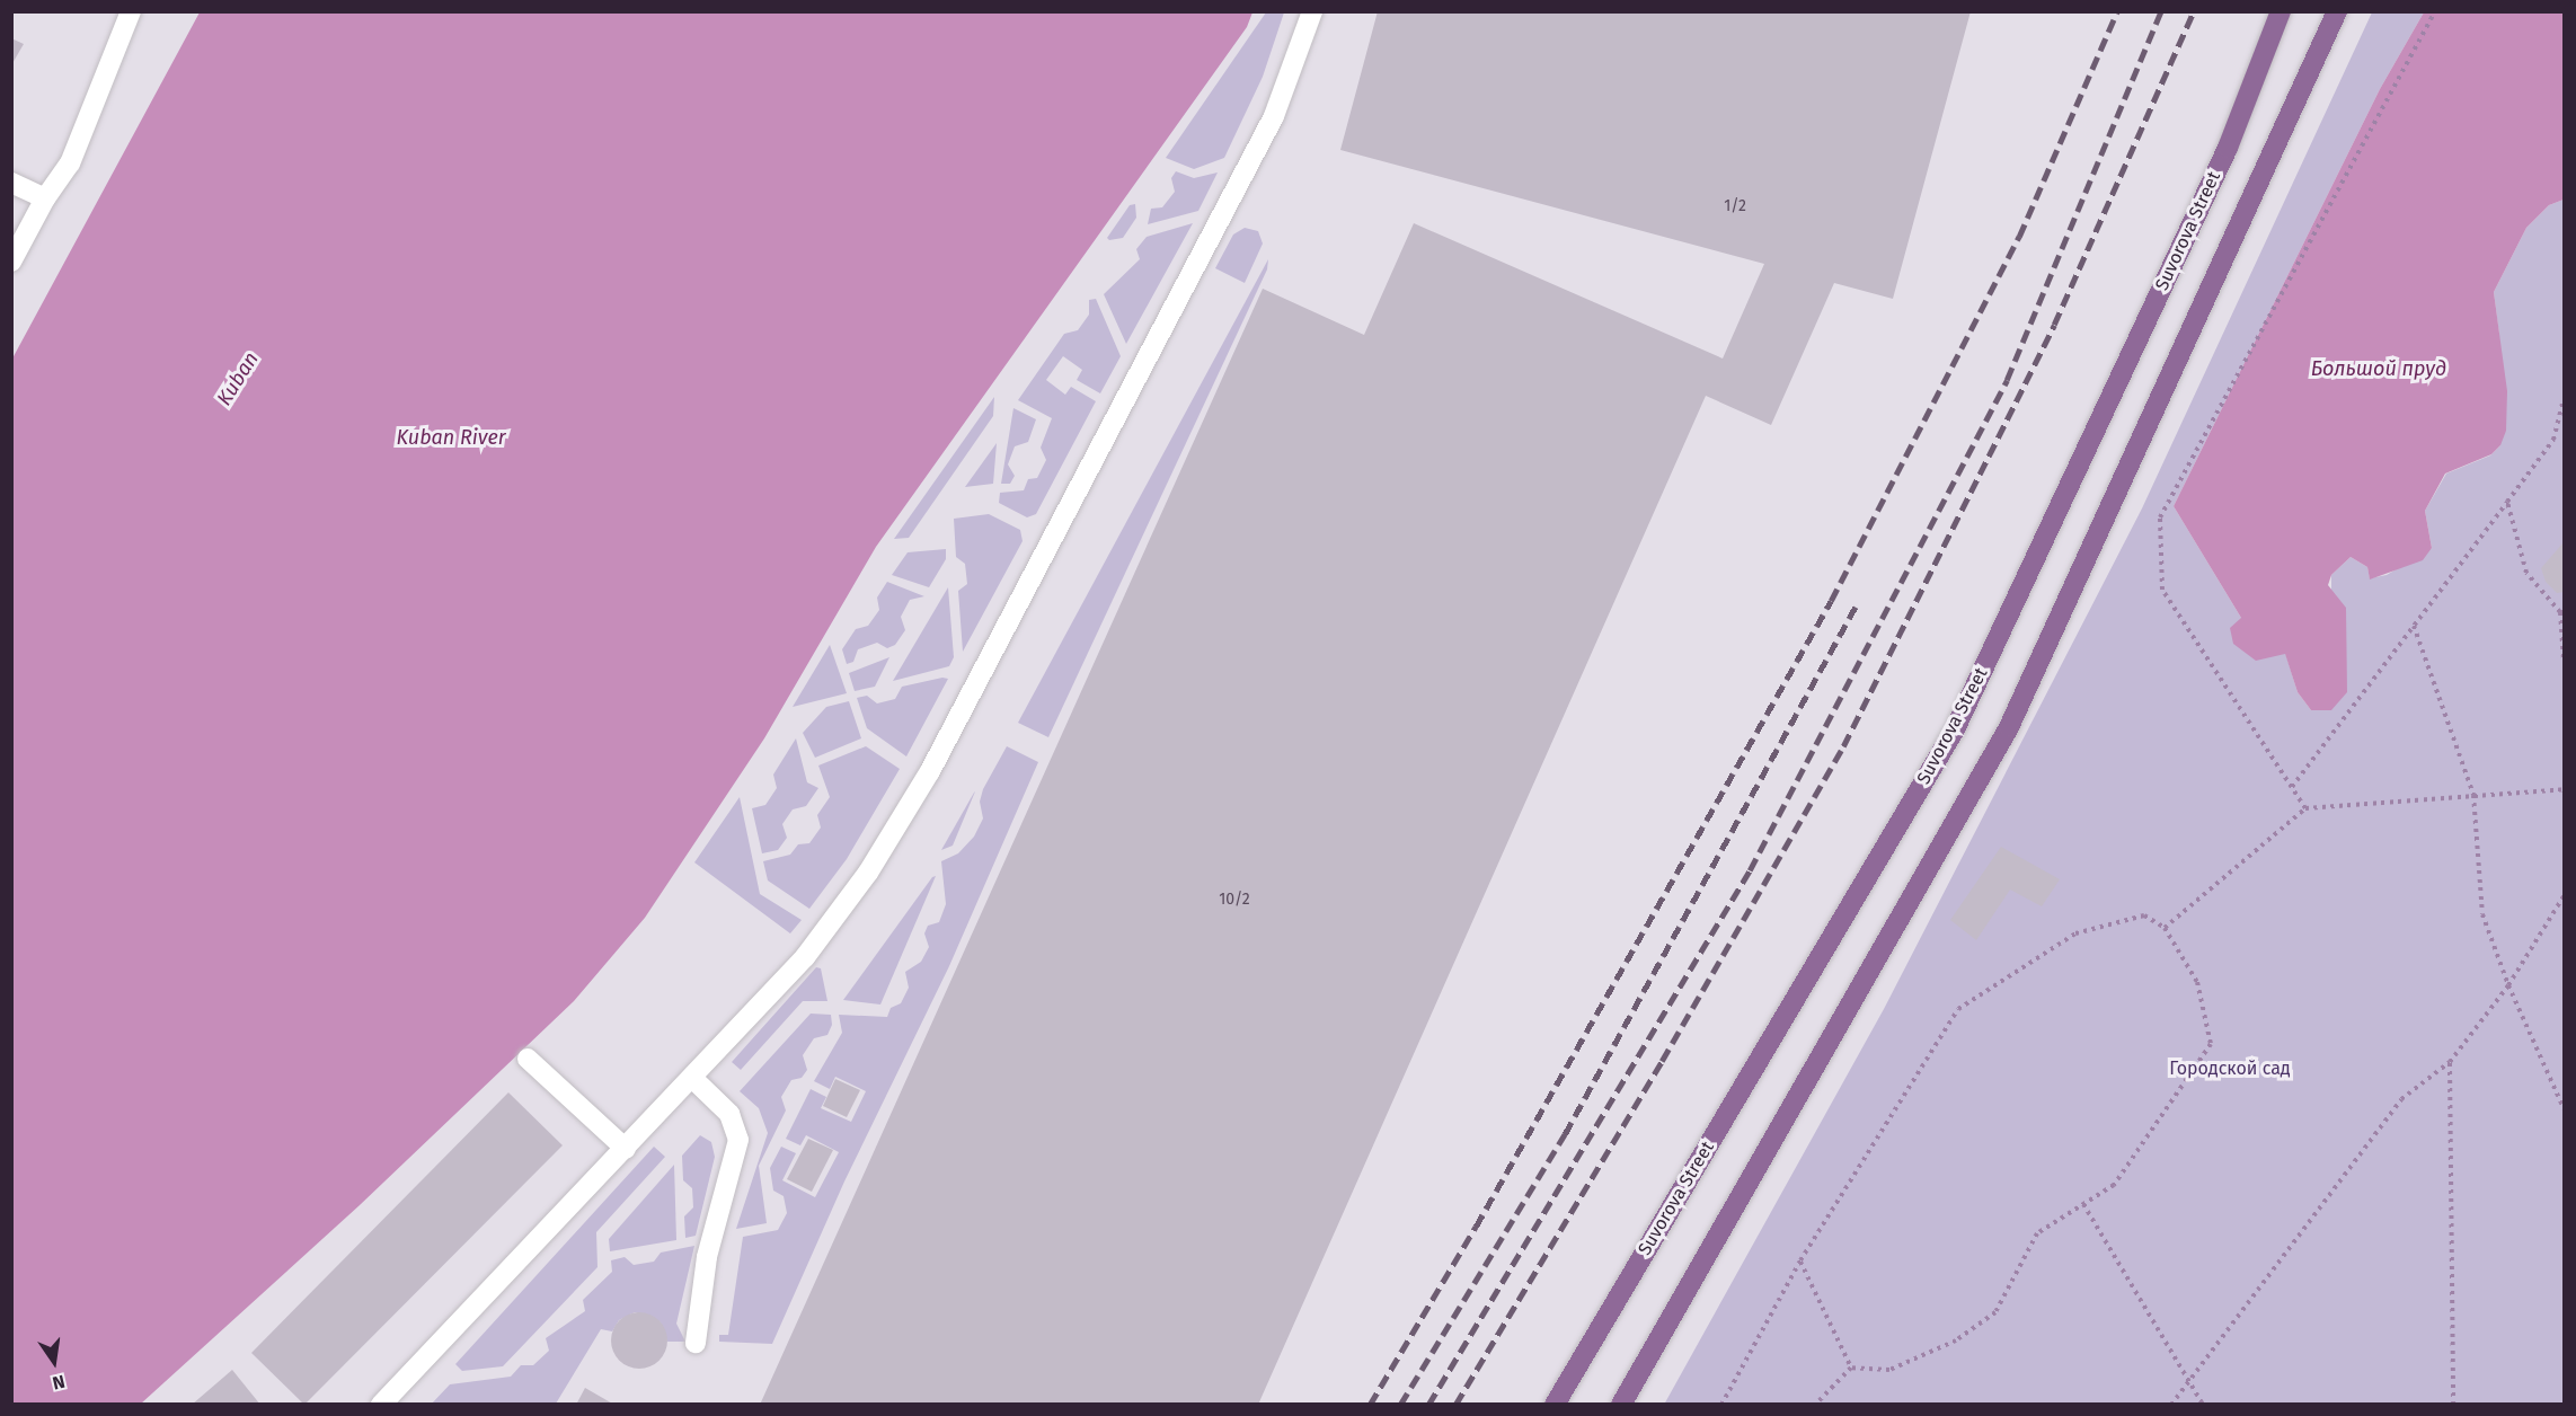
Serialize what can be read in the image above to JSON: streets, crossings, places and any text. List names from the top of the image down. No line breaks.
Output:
{"streets":{"main road":["Suvorova Street"]},"water":["Большой пруд","Kuban","Kuban River"],"parks":["Городской сад"],"house_numbers":["1/2","10/2"],"north":"bottom"}
